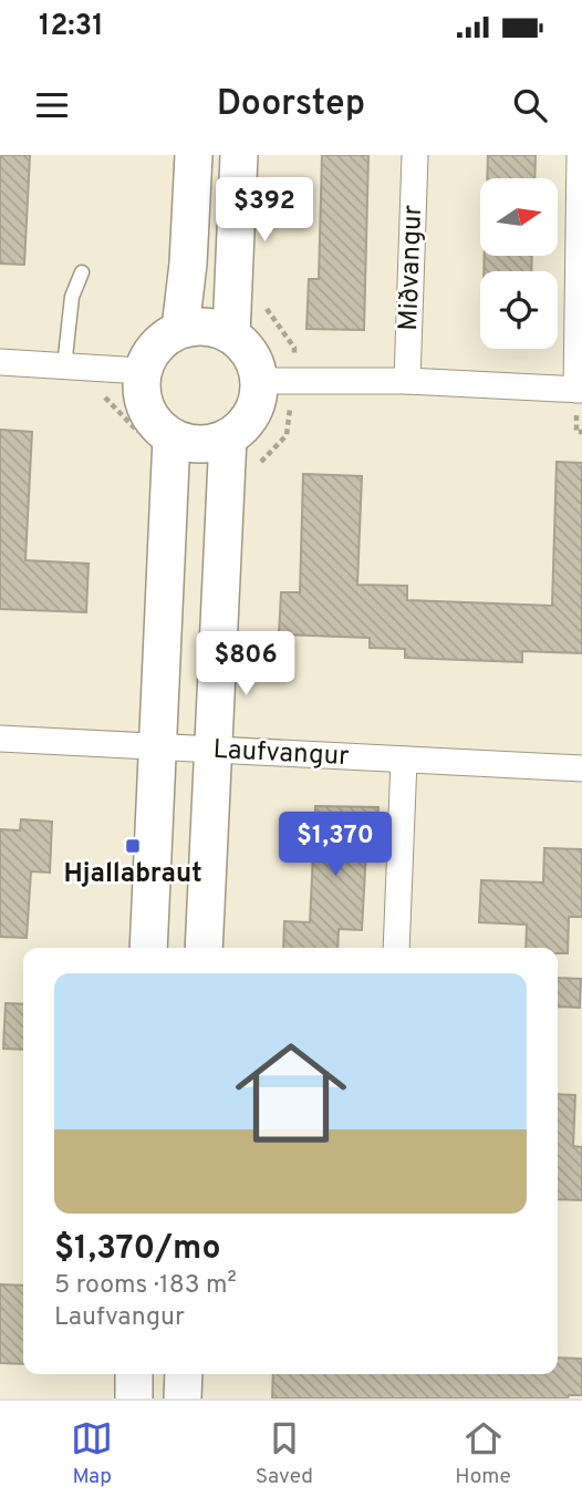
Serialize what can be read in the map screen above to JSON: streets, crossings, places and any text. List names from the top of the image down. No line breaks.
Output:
{"streets":{"street":["Miðvangur","Laufvangur"]},"places":{"transit":["Hjallabraut"]},"north":"right","page":{"status":"12:31","header":"Doorstep","price":["$392","$806","$1,370"],"list":[{"name":"$1,370/mo","note":"5 rooms · 183 m² · Laufvangur"}],"tabs":["Map","Saved","Home"]}}
